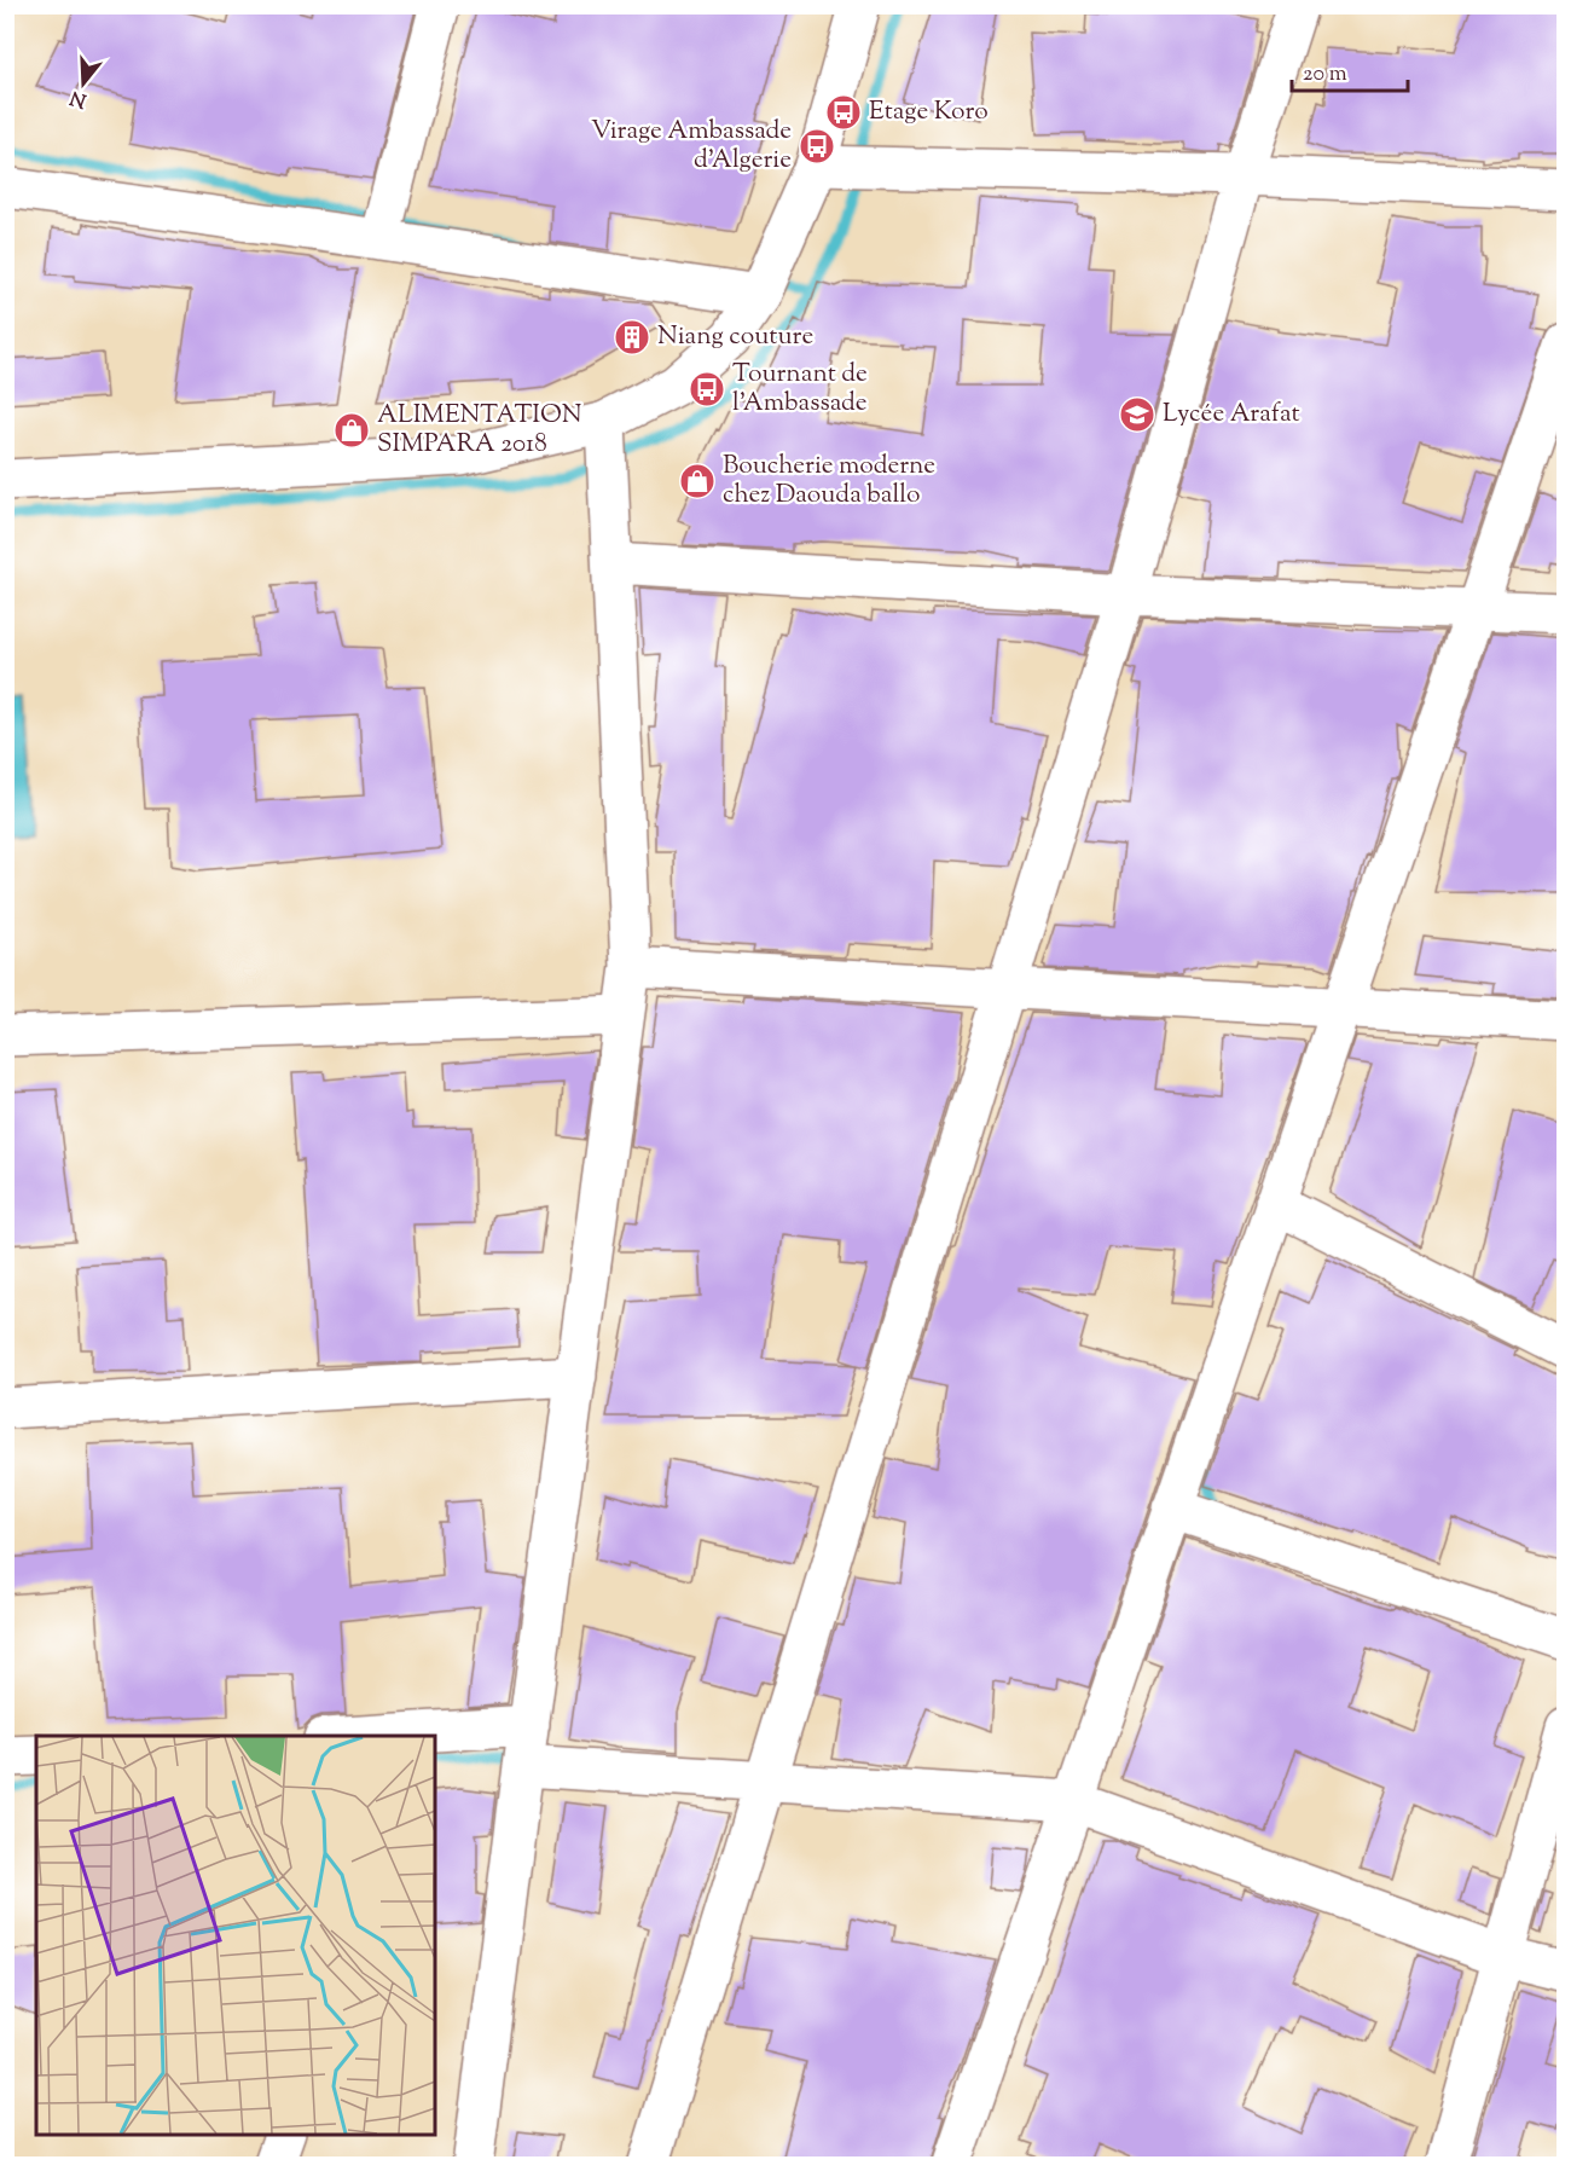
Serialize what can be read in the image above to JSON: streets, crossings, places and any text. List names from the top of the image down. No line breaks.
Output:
{"places":{"bus stop":["Etage Koro","Virage Ambassade d'Algerie","Tournant de l'Ambassade"],"building":["Niang couture"],"school or university":["Lycée Arafat"],"shop":["ALIMENTATION SIMPARA 2018","Boucherie moderne chez Daouda ballo"]},"scale_bar":"20 m","north":"bottom"}
